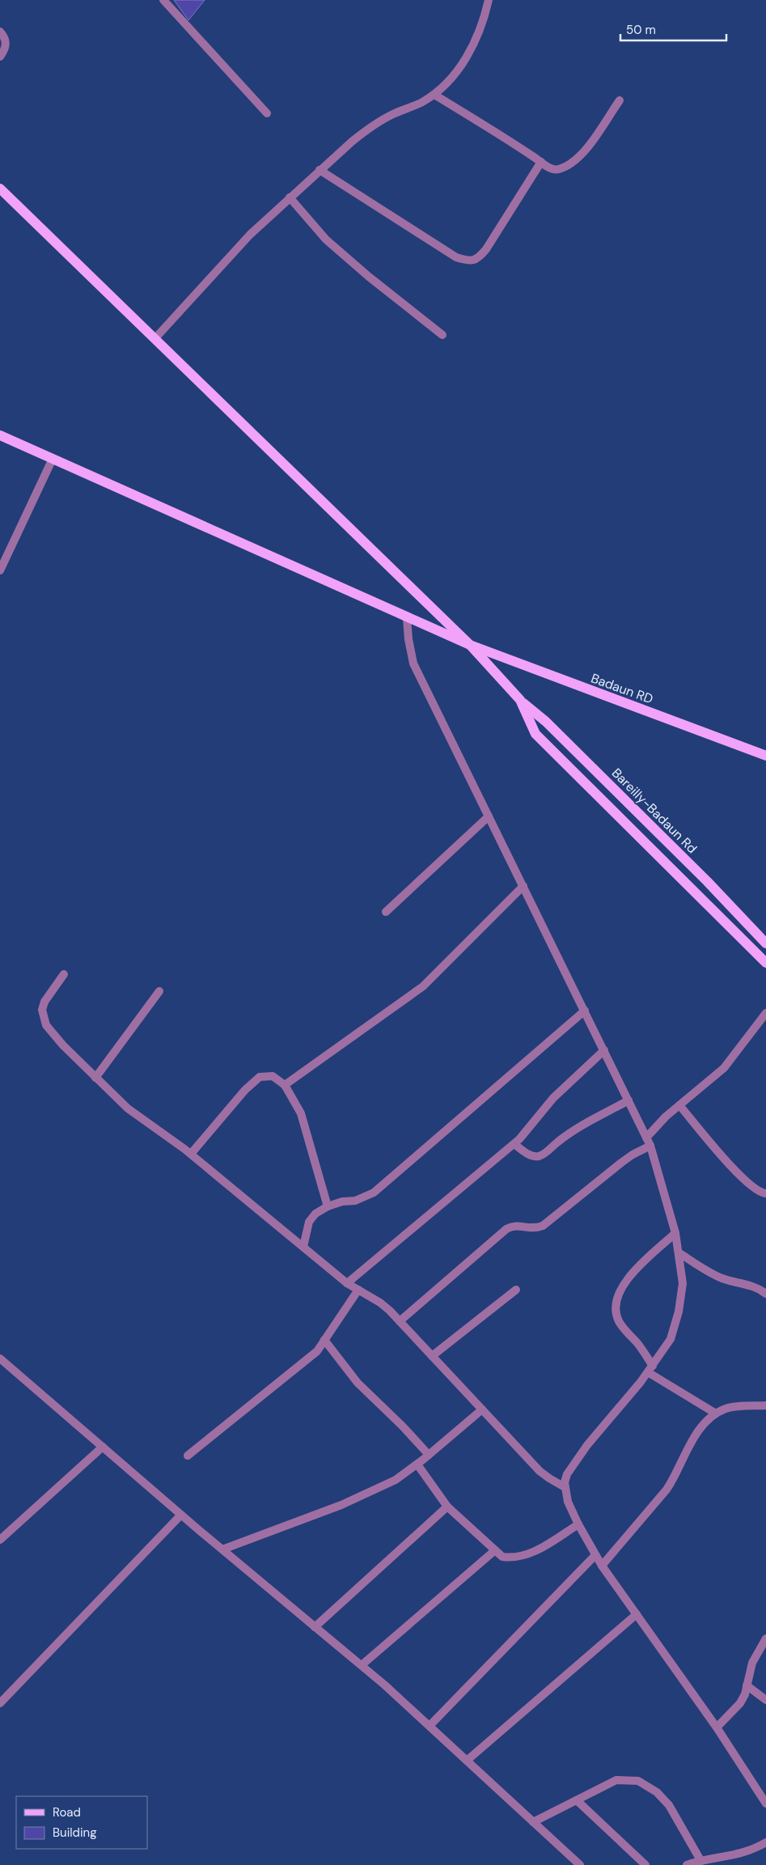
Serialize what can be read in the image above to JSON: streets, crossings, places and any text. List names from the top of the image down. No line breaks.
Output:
{"streets":{"main road":["Badaun RD","Bareilly-Badaun Rd"]},"legend":["Road","Building"],"scale_bar":"50 m"}
